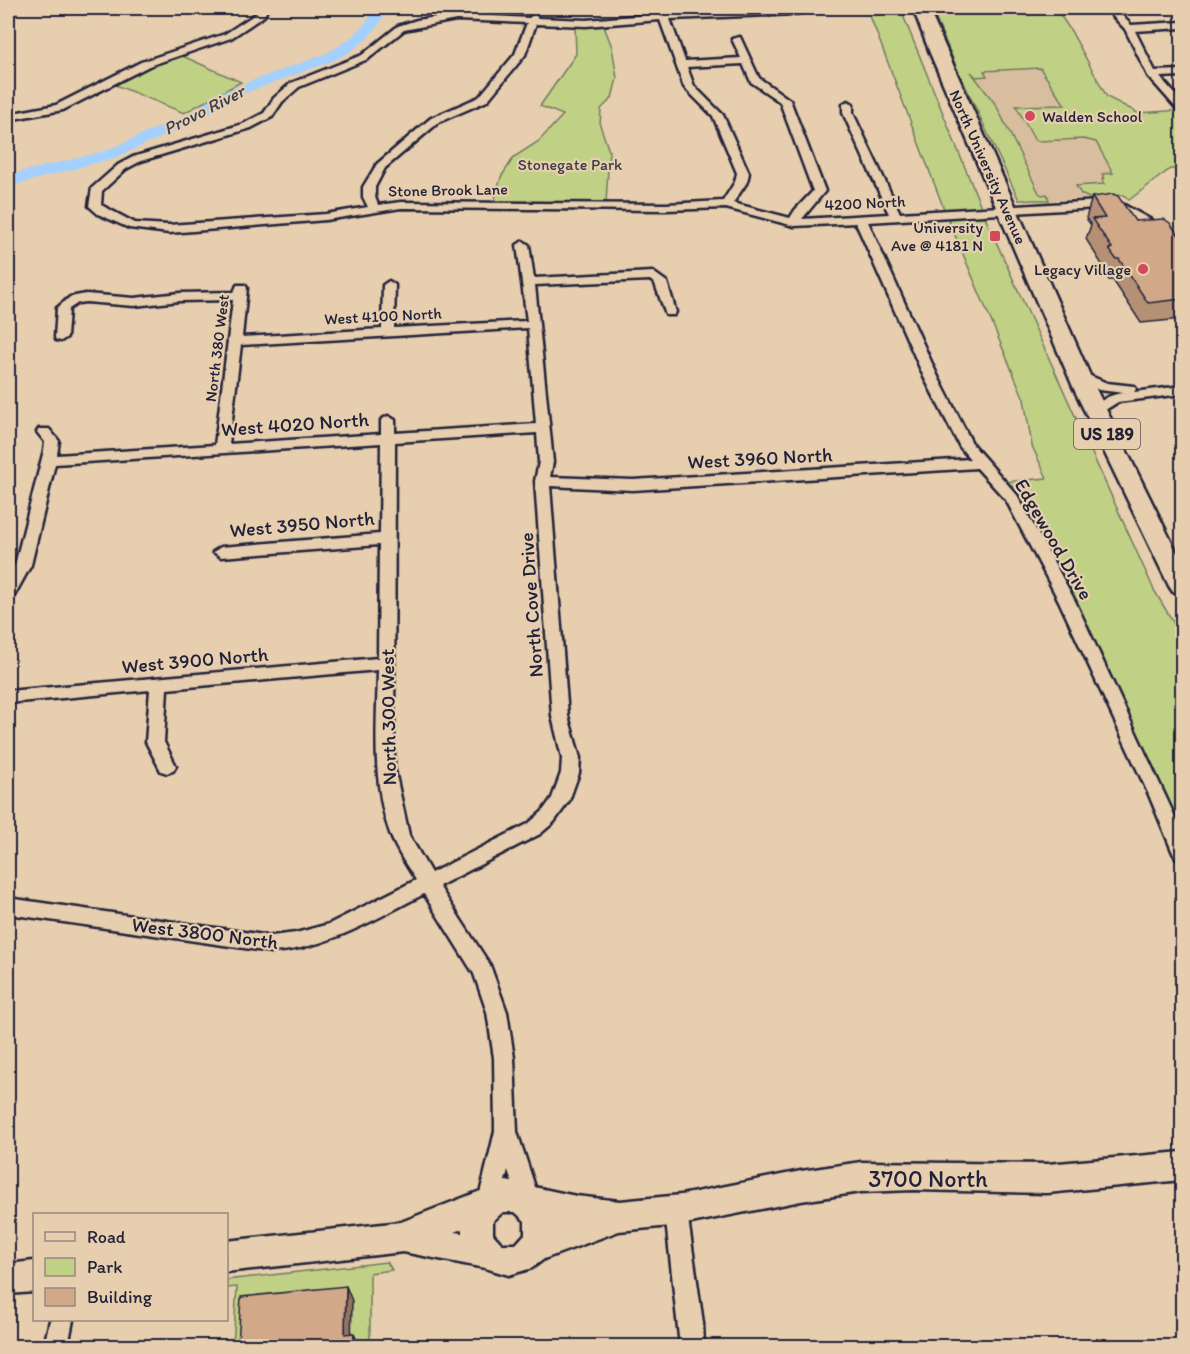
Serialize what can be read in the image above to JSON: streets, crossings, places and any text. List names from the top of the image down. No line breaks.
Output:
{"streets":{"highway":["North University Avenue","US 189"],"main road":["3700 North"],"street":["Stone Brook Lane","4200 North","West 4100 North","North 380 West","West 4020 North","West 3960 North","West 3950 North","Edgewood Drive","North Cove Drive","West 3900 North","North 300 West","West 3800 North"]},"crossings":[["North University Avenue","4200 North"],["Stone Brook Lane","4200 North"],["4200 North","Edgewood Drive"],["West 4100 North","North 380 West"],["West 4100 North","North Cove Drive"],["North 380 West","West 4020 North"],["West 4020 North","North Cove Drive"],["West 4020 North","North 300 West"],["West 3960 North","Edgewood Drive"],["West 3960 North","North Cove Drive"],["West 3950 North","North 300 West"],["North Cove Drive","North 300 West"],["North Cove Drive","West 3800 North"],["West 3900 North","North 300 West"],["North 300 West","West 3800 North"]],"water":["Provo River"],"parks":["Stonegate Park"],"places":{"other":["Walden School","Legacy Village"],"transit":["University Ave @ 4181 N"]},"legend":["Road","Park","Building"]}
